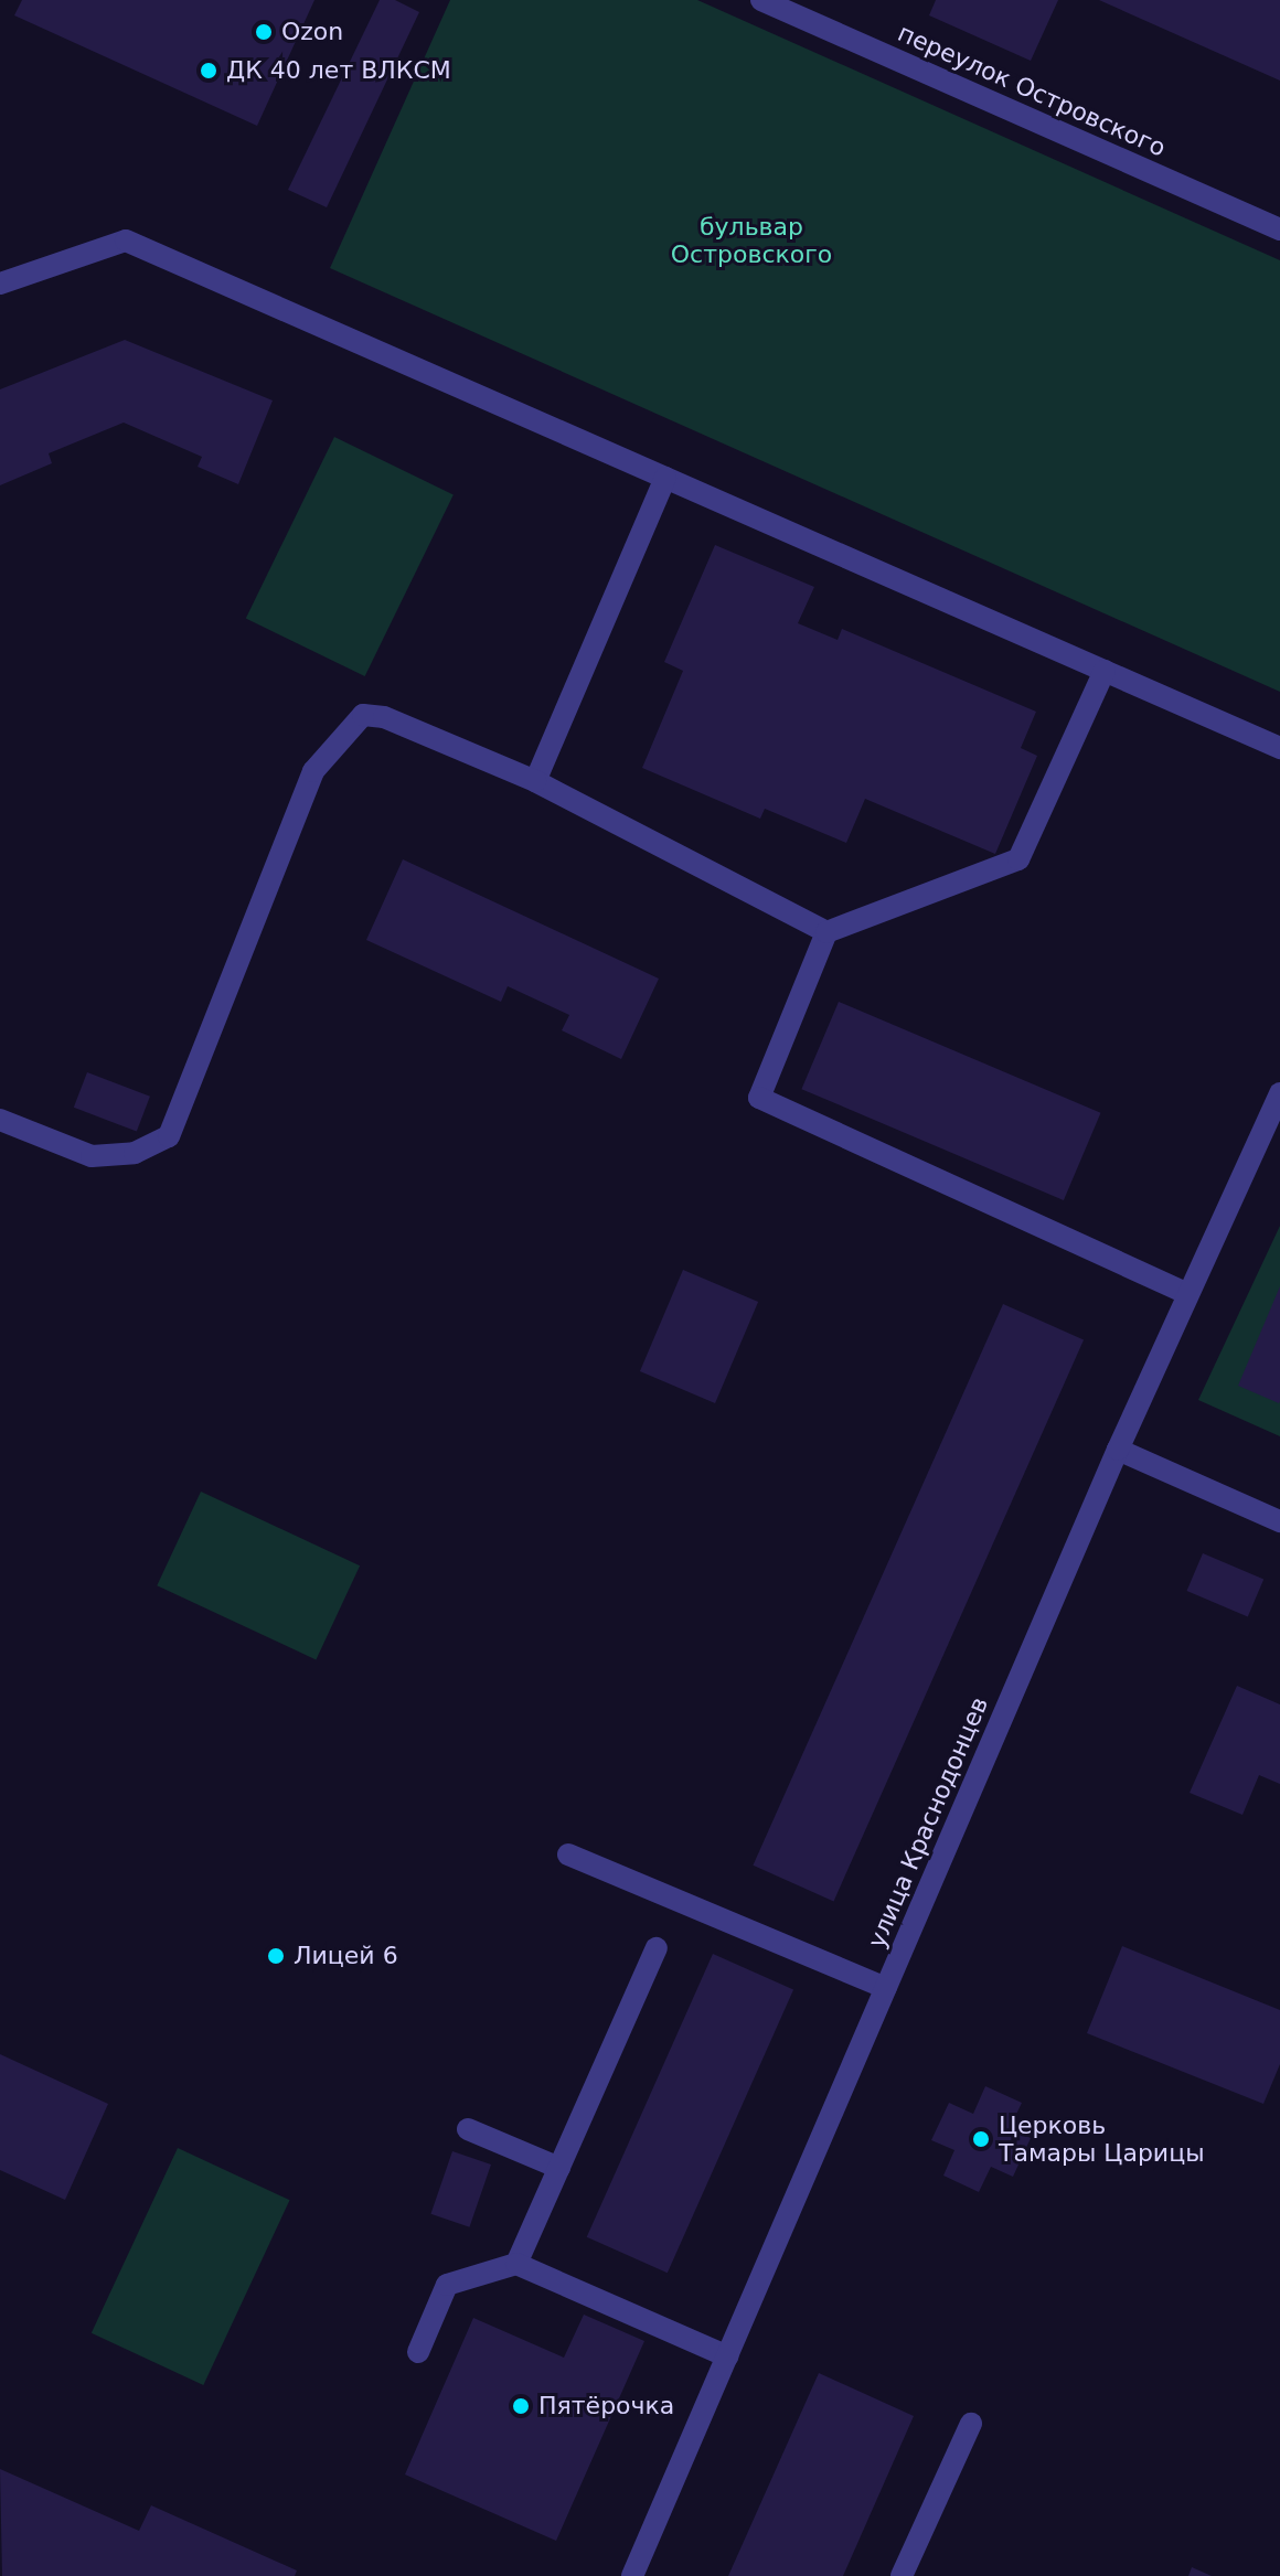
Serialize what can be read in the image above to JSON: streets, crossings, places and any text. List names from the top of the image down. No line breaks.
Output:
{"streets":{"street":["переулок Островского","улица Краснодонцев"]},"parks":["бульвар Островского"],"places":["Ozon","ДК 40 лет ВЛКСМ","Лицей 6","Церковь Тамары Царицы","Пятёрочка"]}
